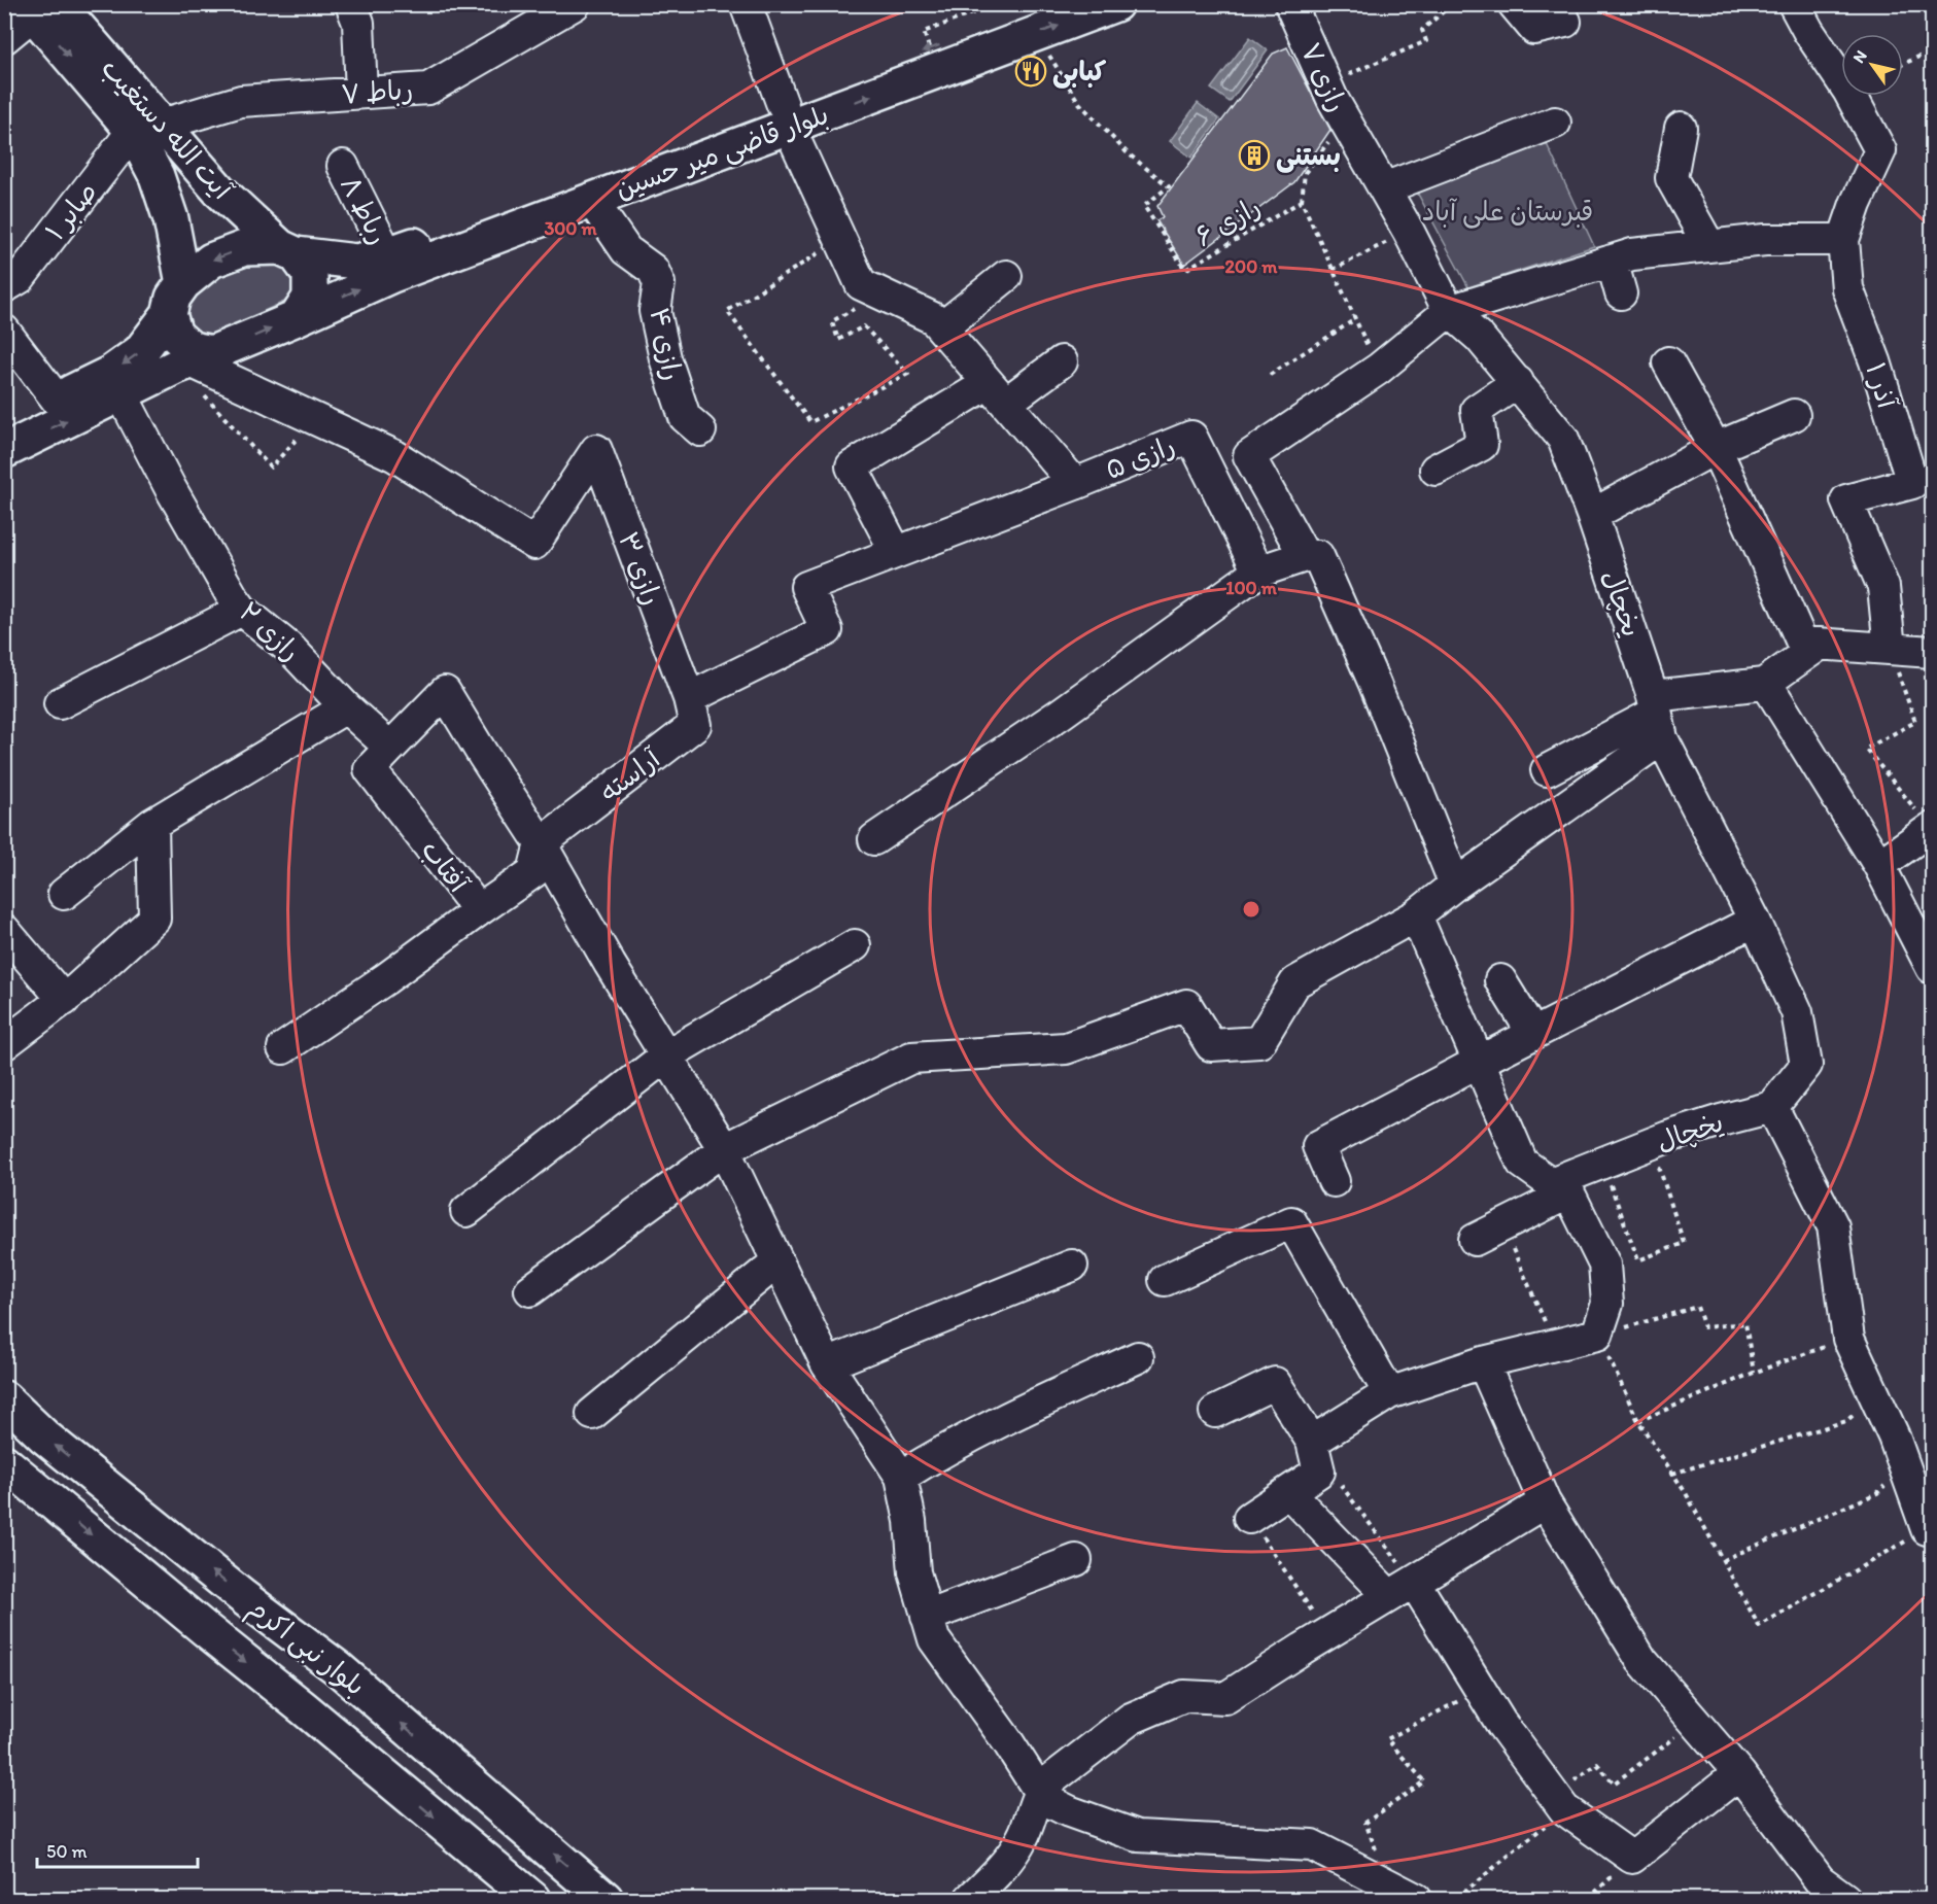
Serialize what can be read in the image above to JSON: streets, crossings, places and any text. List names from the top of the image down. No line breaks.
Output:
{"streets":{"main road":["آیت الله دستغیب","بلوار قاضی میر حسین","بلوار نبی اکرم"],"street":["رازی ۷","رباط ۷","رباط ۸","صابر ۱","رازی ۴","آذر ۱","رازی ۵","رازی ۳","یخچال","رازی ۲","آراسته","آفتاب"],"path":["رازی ۶"]},"crossings":[["رازی ۷","یخچال"],["رباط ۷","آیت الله دستغیب"],["رباط ۷","صابر ۱"],["آیت الله دستغیب","بلوار قاضی میر حسین"],["آیت الله دستغیب","صابر ۱"],["بلوار قاضی میر حسین","رباط ۸"],["بلوار قاضی میر حسین","رازی ۶"],["بلوار قاضی میر حسین","رازی ۴"],["بلوار قاضی میر حسین","رازی ۵"],["بلوار قاضی میر حسین","رازی ۳"],["رازی ۳","آراسته"],["رازی ۲","آفتاب"],["آراسته","آفتاب"]],"parks":["قبرستان علی آباد"],"places":{"restaurant":["کبابی"],"building":["بستنی"]},"scale_bar":"50 m","north":"top left","rings":["300 m","200 m","100 m"]}
